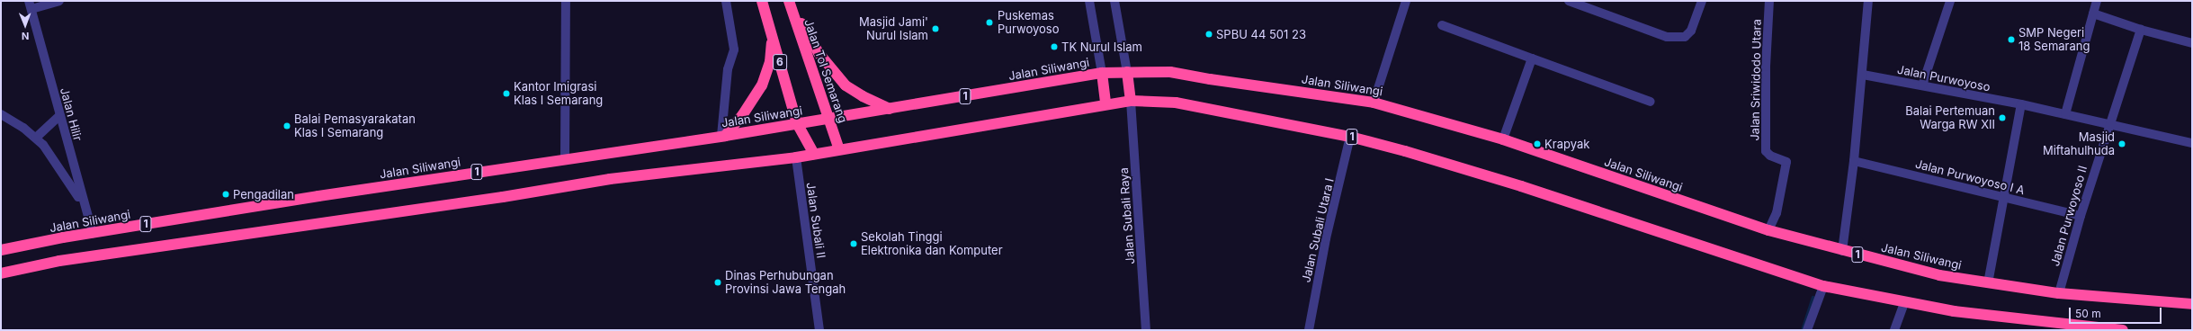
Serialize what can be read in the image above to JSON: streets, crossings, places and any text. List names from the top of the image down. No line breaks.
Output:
{"streets":{"highway":["6","Jalan Siliwangi","Jalan Tol Semarang","1"],"street":["Jalan Purwoyoso","Jalan Sriwidodo Utara","Jalan Hilir","Jalan Purwoyoso I A","Jalan Subali Raya","Jalan Purwoyoso II","Jalan Subali II","Jalan Subali Utara I"]},"crossings":[["6","Jalan Siliwangi"],["6","1"],["Jalan Siliwangi","Jalan Tol Semarang"],["Jalan Siliwangi","Jalan Sriwidodo Utara"],["Jalan Siliwangi","Jalan Hilir"],["Jalan Siliwangi","Jalan Purwoyoso II"],["Jalan Tol Semarang","1"],["Jalan Purwoyoso","Jalan Purwoyoso II"],["1","Jalan Subali Raya"],["1","Jalan Subali II"],["1","Jalan Subali Utara I"],["Jalan Purwoyoso I A","Jalan Purwoyoso II"]],"places":["Puskemas Purwoyoso","Masjid Jami' Nurul Islam","SPBU 44 501 23","SMP Negeri 18 Semarang","TK Nurul Islam","Kantor Imigrasi Klas I Semarang","Balai Pertemuan Warga RW XII","Balai Pemasyarakatan Klas I Semarang","Krapyak","Masjid Miftahulhuda","Pengadilan","Sekolah Tinggi Elektronika dan Komputer","Dinas Perhubungan Provinsi Jawa Tengah"],"scale_bar":"50 m","north":"bottom"}
